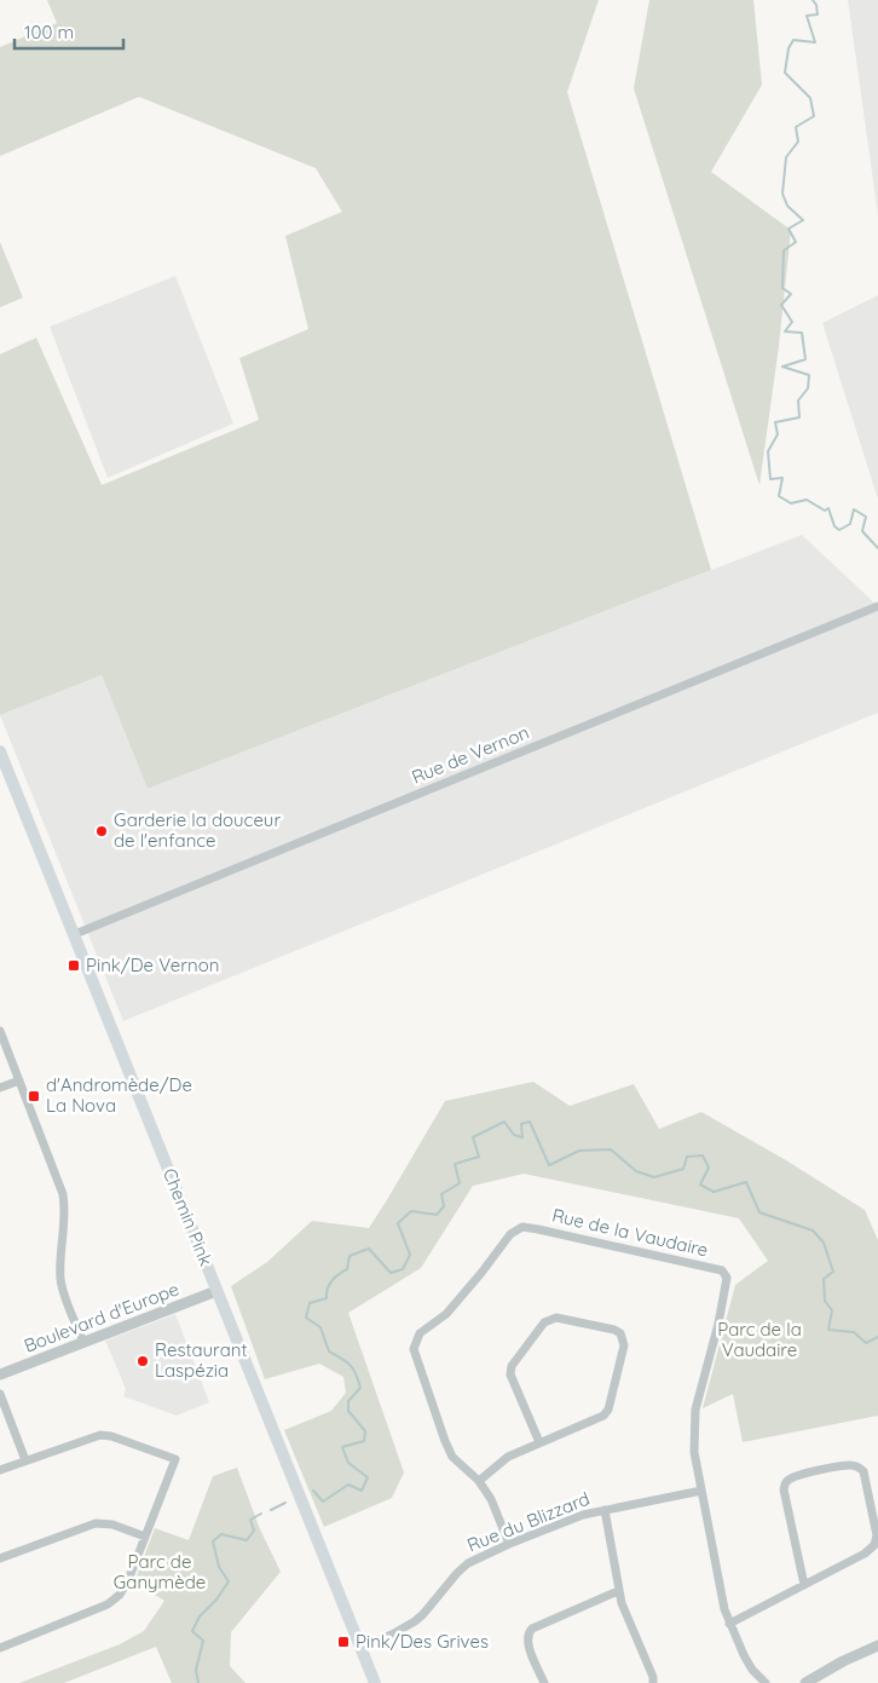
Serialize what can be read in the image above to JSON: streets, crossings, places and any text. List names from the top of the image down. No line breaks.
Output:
{"streets":{"main road":["Chemin Pink"],"street":["Rue de Vernon","Rue de la Vaudaire","Boulevard d'Europe","Rue du Blizzard"]},"crossings":[["Rue de Vernon","Chemin Pink"],["Chemin Pink","Boulevard d'Europe"],["Chemin Pink","Rue du Blizzard"],["Rue de la Vaudaire","Rue du Blizzard"]],"parks":["Parc de la Vaudaire","Parc de Ganymède"],"places":{"other":["Garderie la douceur de l'enfance","Restaurant Laspézia"],"transit":["Pink/De Vernon","d'Andromède/De La Nova","Pink/Des Grives"]},"scale_bar":"100 m"}
